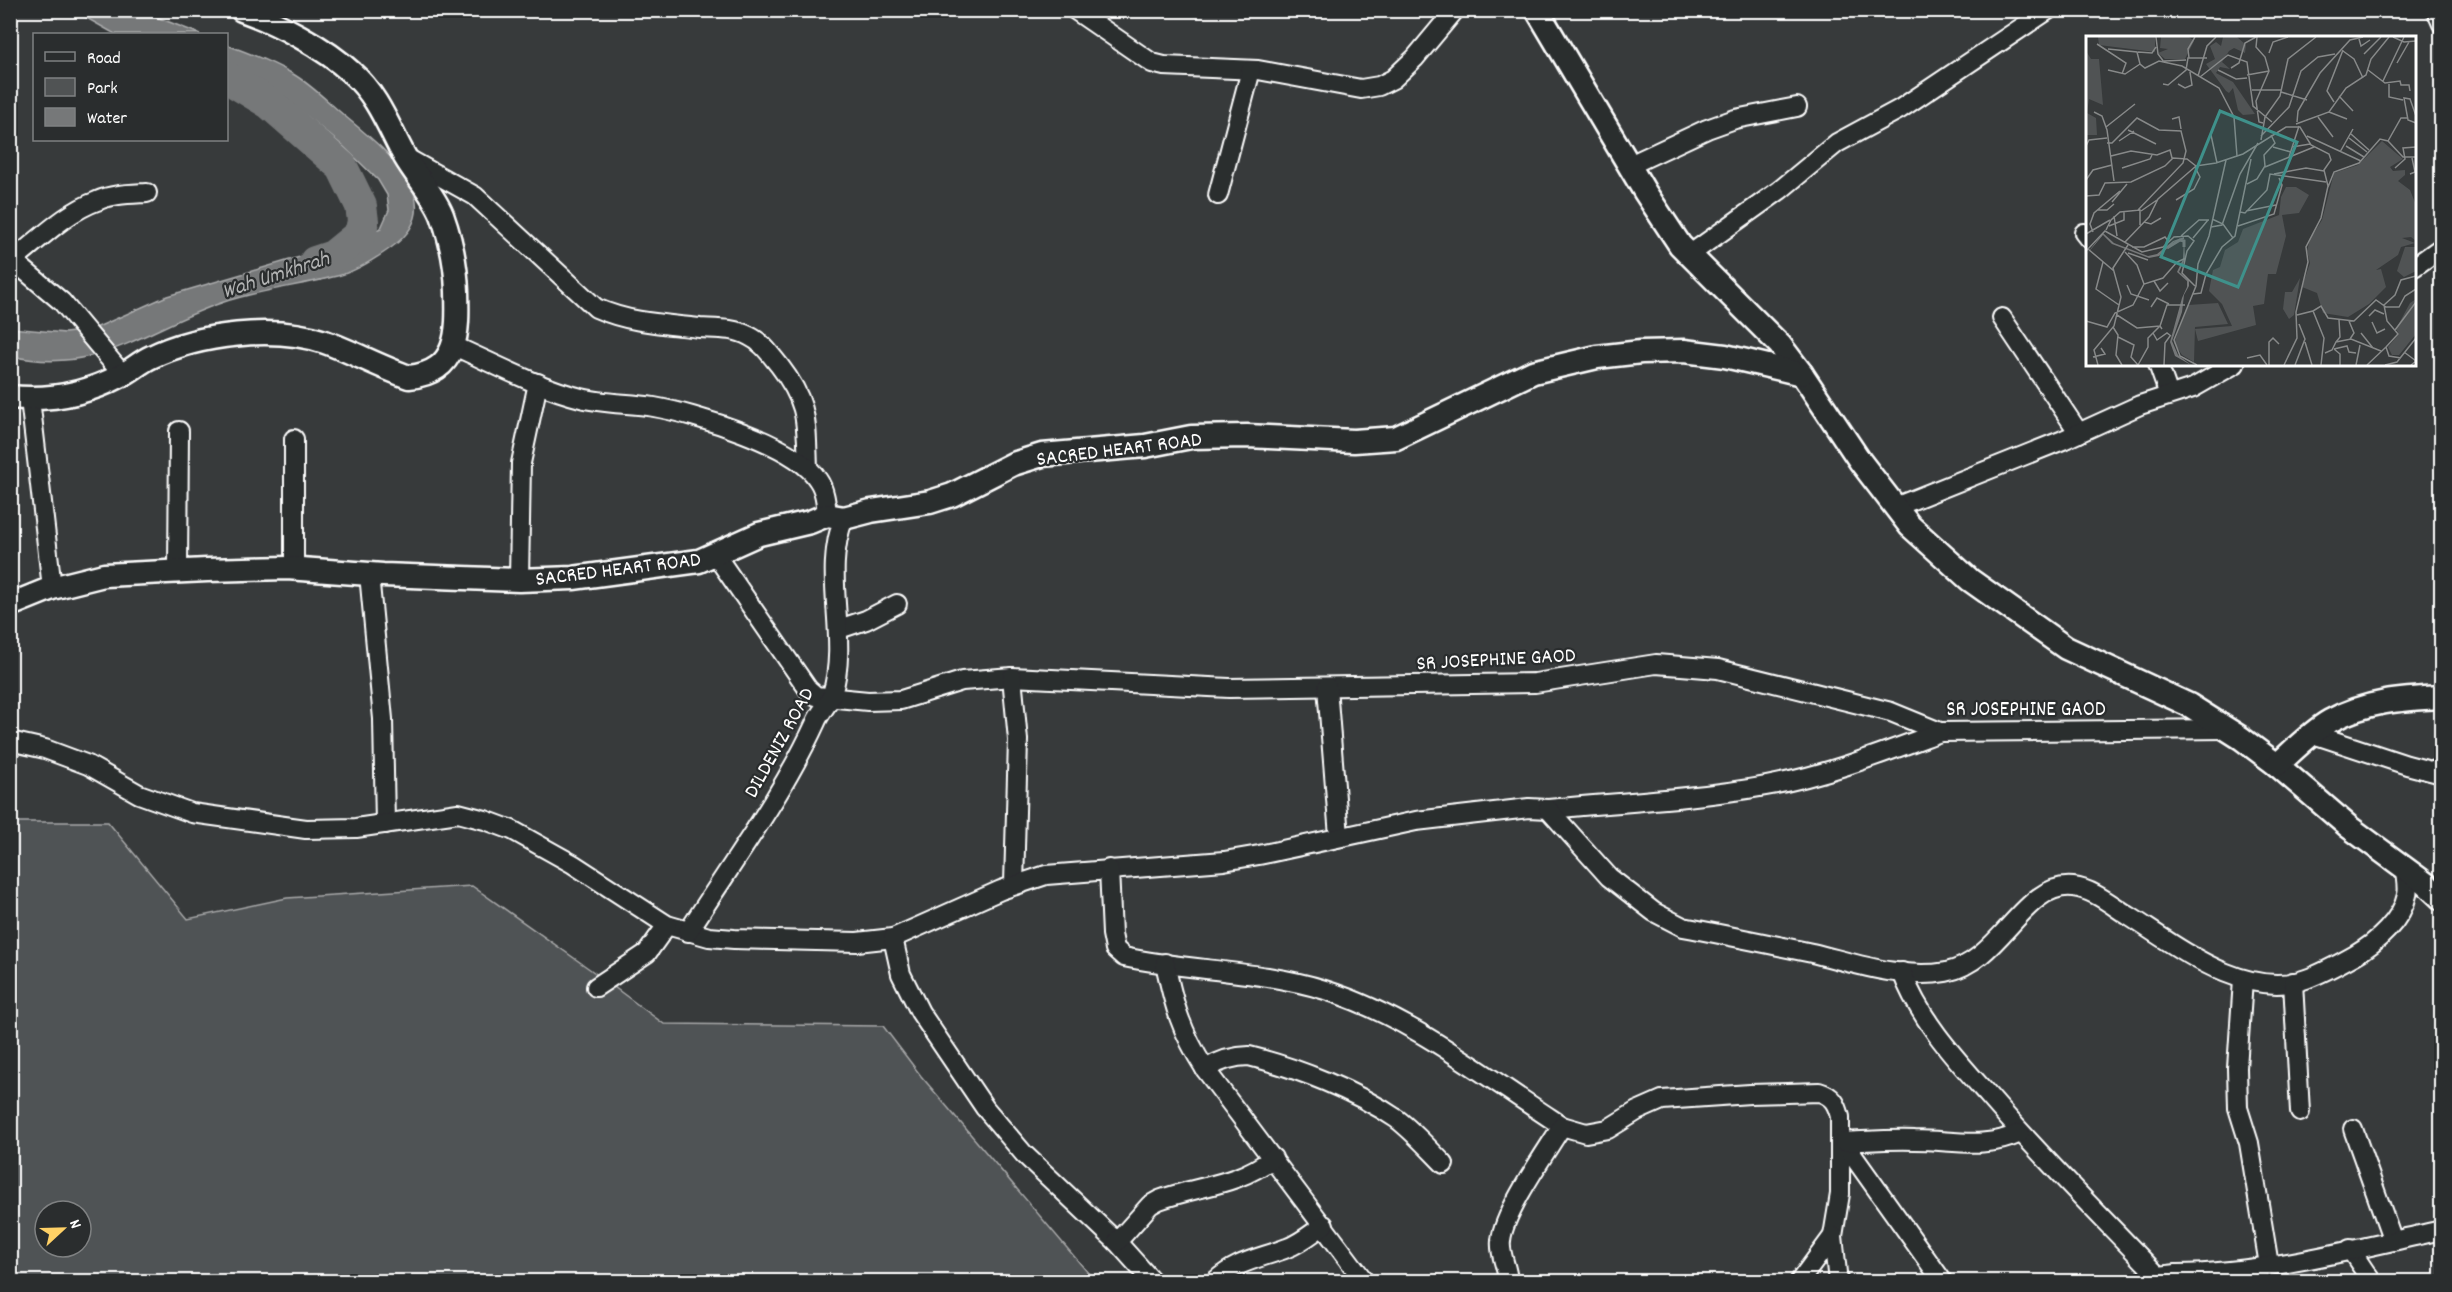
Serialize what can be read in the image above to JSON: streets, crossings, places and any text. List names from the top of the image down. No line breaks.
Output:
{"streets":{"street":["SACRED HEART ROAD","SR JOSEPHINE GAOD","DILDENIZ ROAD"]},"crossings":[["SACRED HEART ROAD","SR JOSEPHINE GAOD"],["SACRED HEART ROAD","DILDENIZ ROAD"],["SR JOSEPHINE GAOD","DILDENIZ ROAD"]],"water":["Wah Umkhrah"],"legend":["Road","Park","Water"],"north":"right"}
